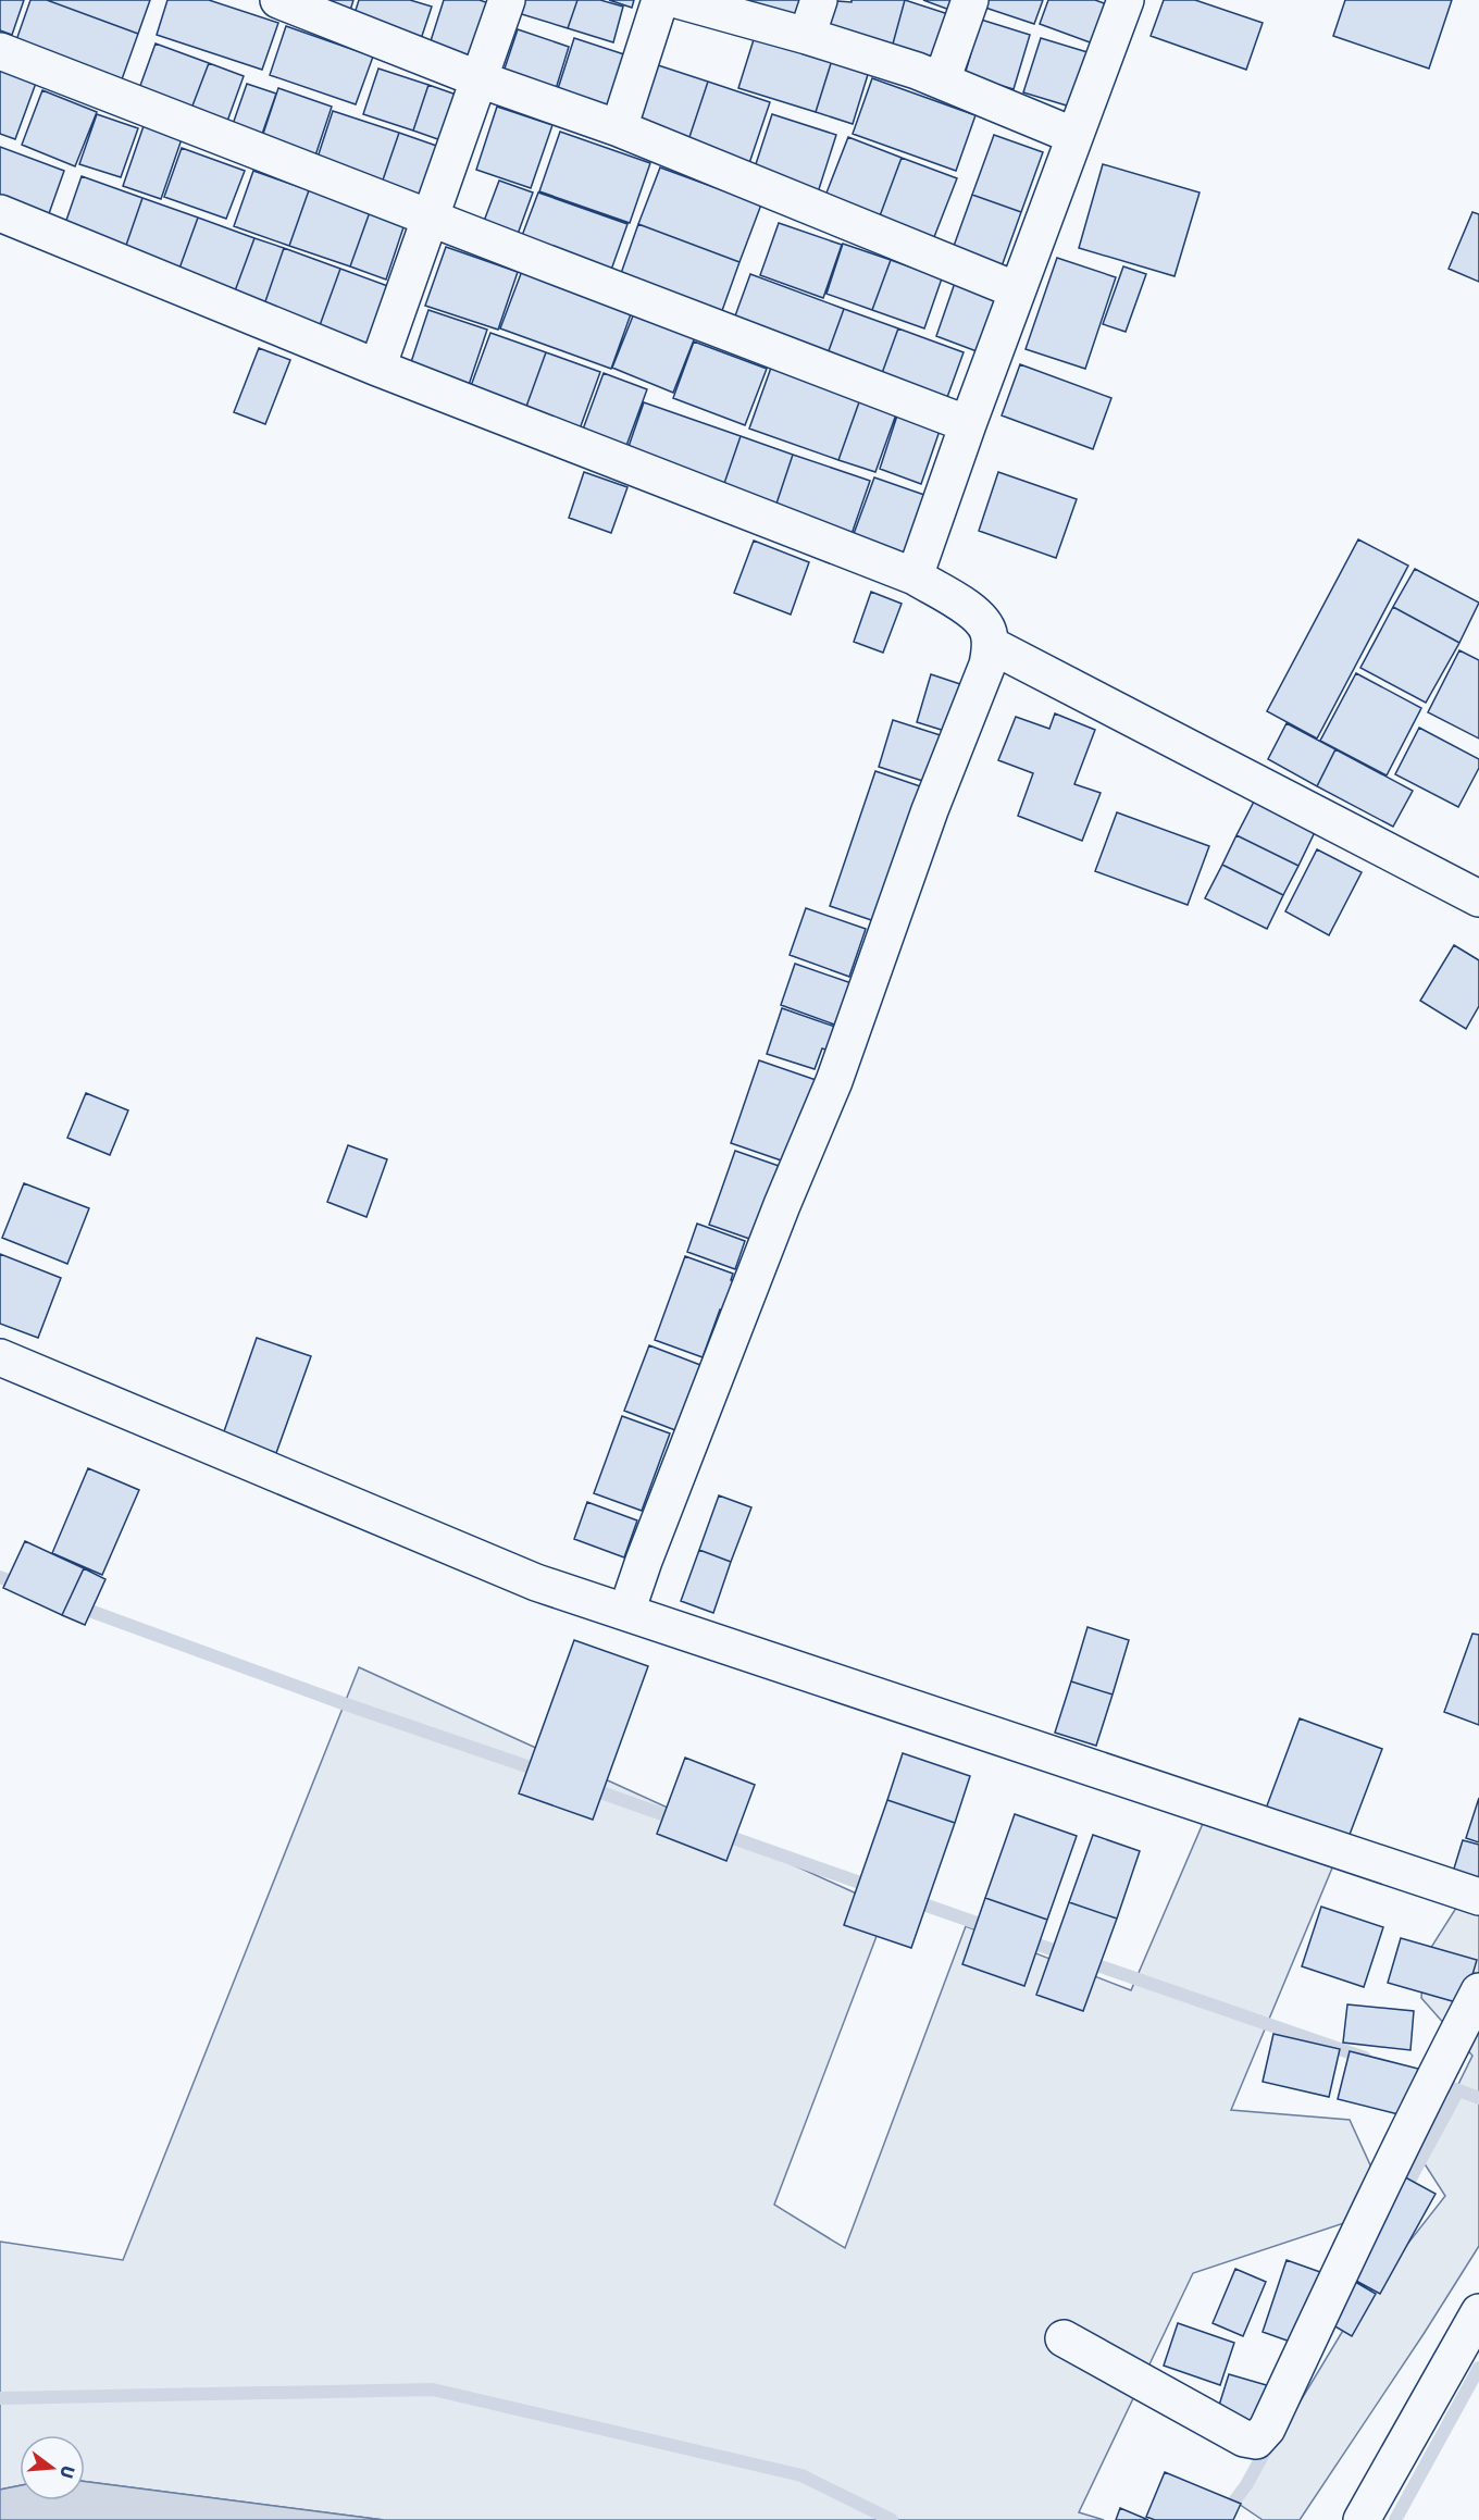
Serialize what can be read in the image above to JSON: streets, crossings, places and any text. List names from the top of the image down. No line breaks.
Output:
{"north":"right"}
